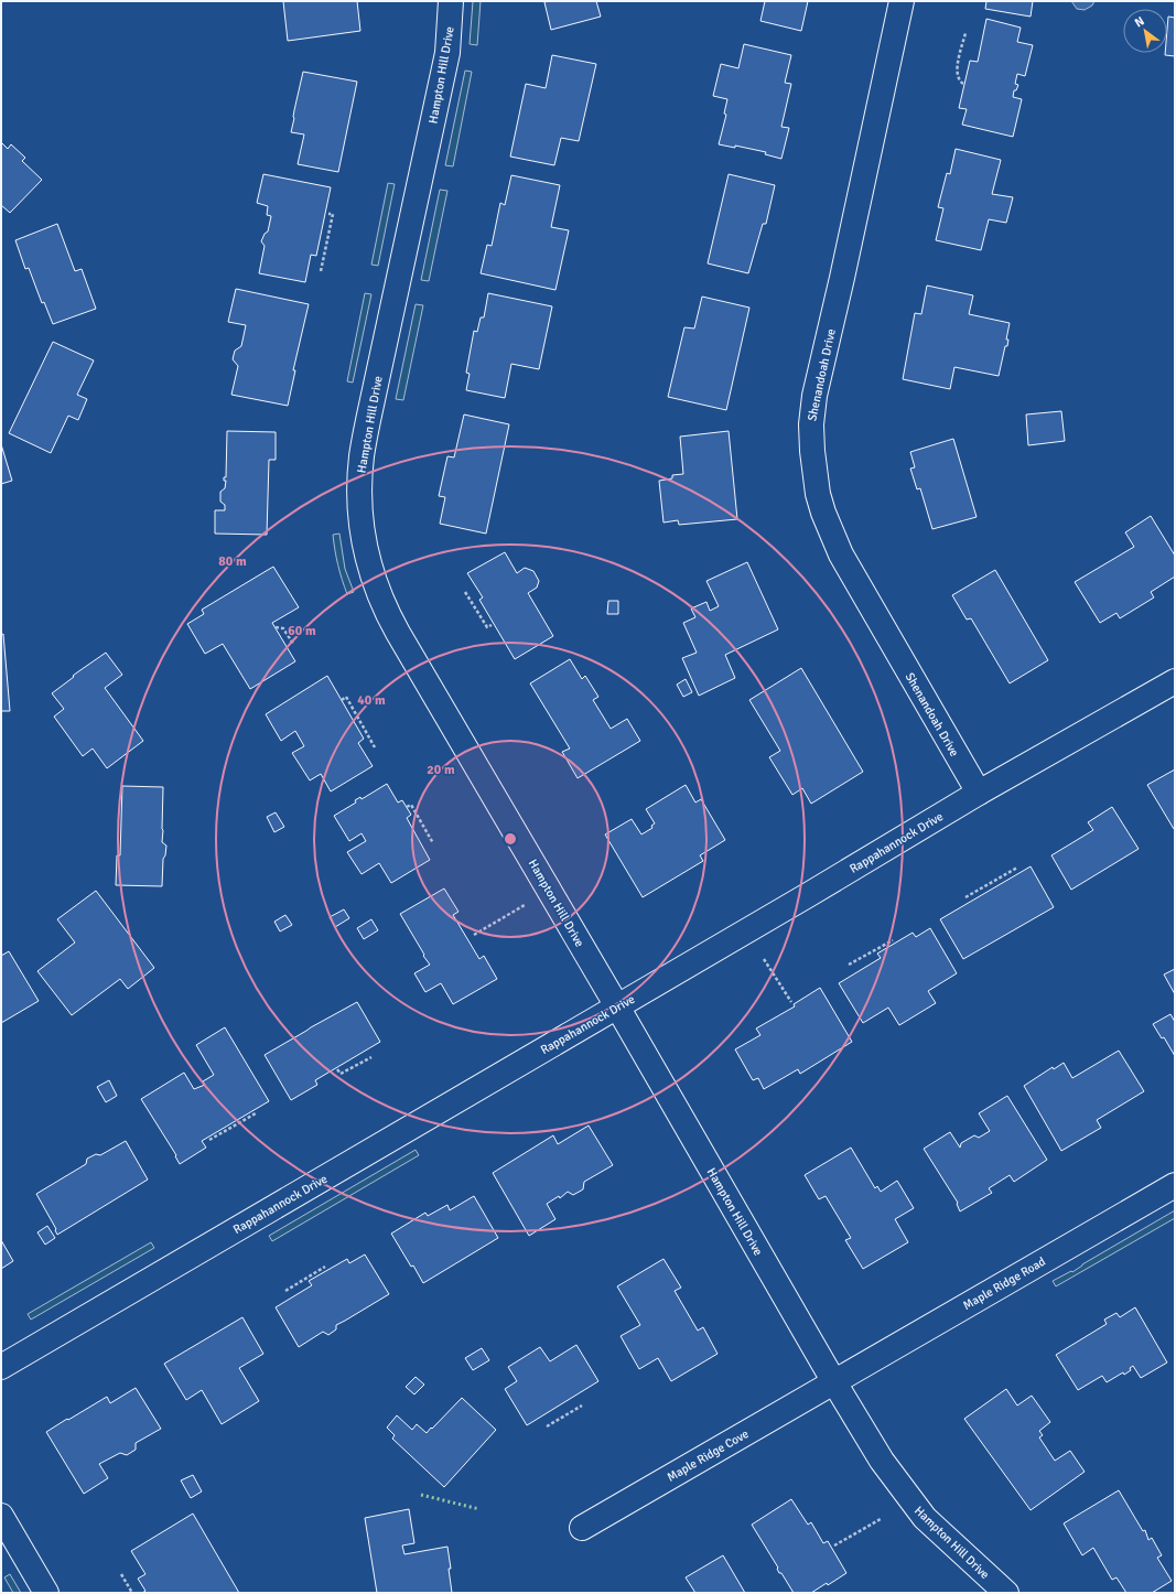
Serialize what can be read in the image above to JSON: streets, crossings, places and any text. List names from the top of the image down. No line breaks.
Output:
{"streets":{"street":["Hampton Hill Drive","Shenandoah Drive","Rappahannock Drive","Maple Ridge Road","Maple Ridge Cove"]},"crossings":[["Hampton Hill Drive","Rappahannock Drive"],["Hampton Hill Drive","Maple Ridge Road"],["Hampton Hill Drive","Maple Ridge Cove"],["Shenandoah Drive","Rappahannock Drive"],["Maple Ridge Road","Maple Ridge Cove"]],"north":"top left","rings":["80 m","60 m","40 m","20 m"]}
